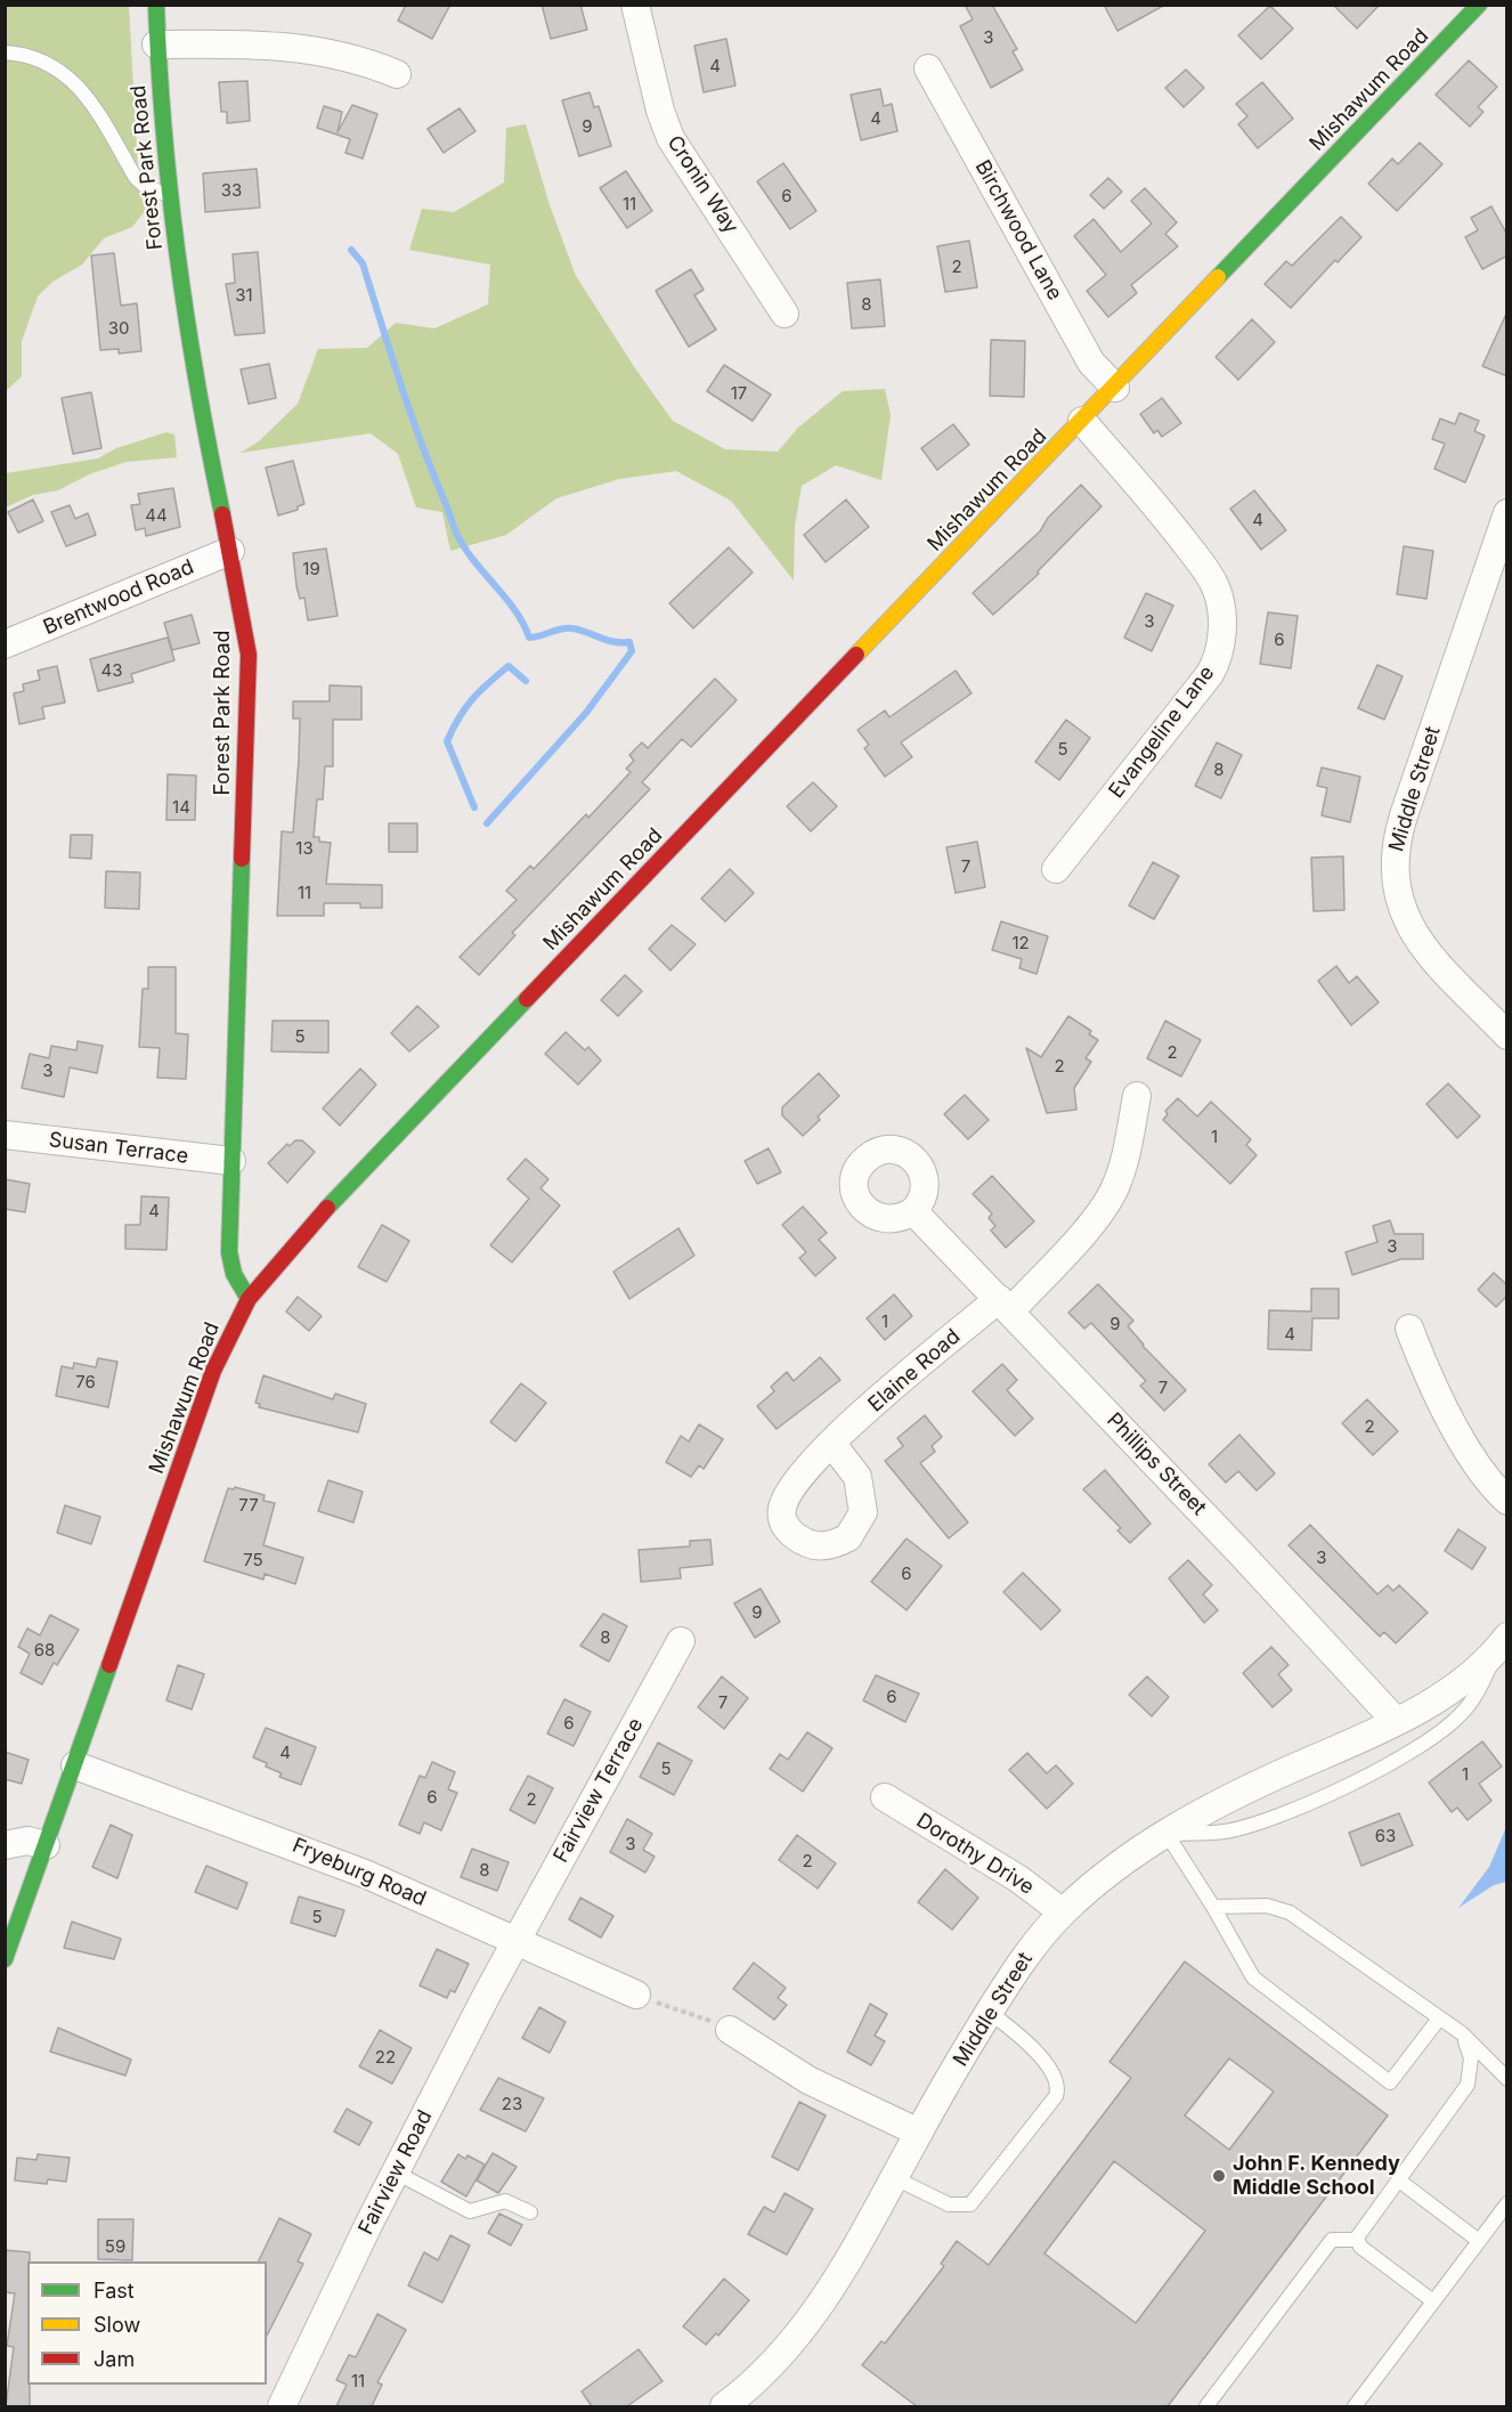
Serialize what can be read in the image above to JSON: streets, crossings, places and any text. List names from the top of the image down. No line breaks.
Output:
{"streets":{"main road":["Mishawum Road","Forest Park Road"],"street":["Cronin Way","Birchwood Lane","Brentwood Road","Evangeline Lane","Middle Street","Susan Terrace","Elaine Road","Phillips Street","Fairview Terrace","Dorothy Drive","Fryeburg Road","Fairview Road"]},"crossings":[["Mishawum Road","Forest Park Road"],["Mishawum Road","Birchwood Lane"],["Mishawum Road","Evangeline Lane"],["Mishawum Road","Fryeburg Road"],["Forest Park Road","Brentwood Road"],["Forest Park Road","Susan Terrace"],["Middle Street","Phillips Street"],["Middle Street","Dorothy Drive"],["Elaine Road","Phillips Street"],["Fairview Terrace","Fryeburg Road"],["Fairview Terrace","Fairview Road"],["Fryeburg Road","Fairview Road"]],"places":["John F. Kennedy Middle School"],"house_numbers":["3","4","4","9","33","6","11","2","31","8","30","17","44","4","19","3","6","43","5","8","14","13","7","11","12","5","2","2","3","1","4","3","1","9","4","76","7","2","77","3","75","6","9","8","68","6","7","6","4","5","1","6","2","63","3","2","8","5","22","23","59","11"],"legend":["Fast","Slow","Jam"]}
